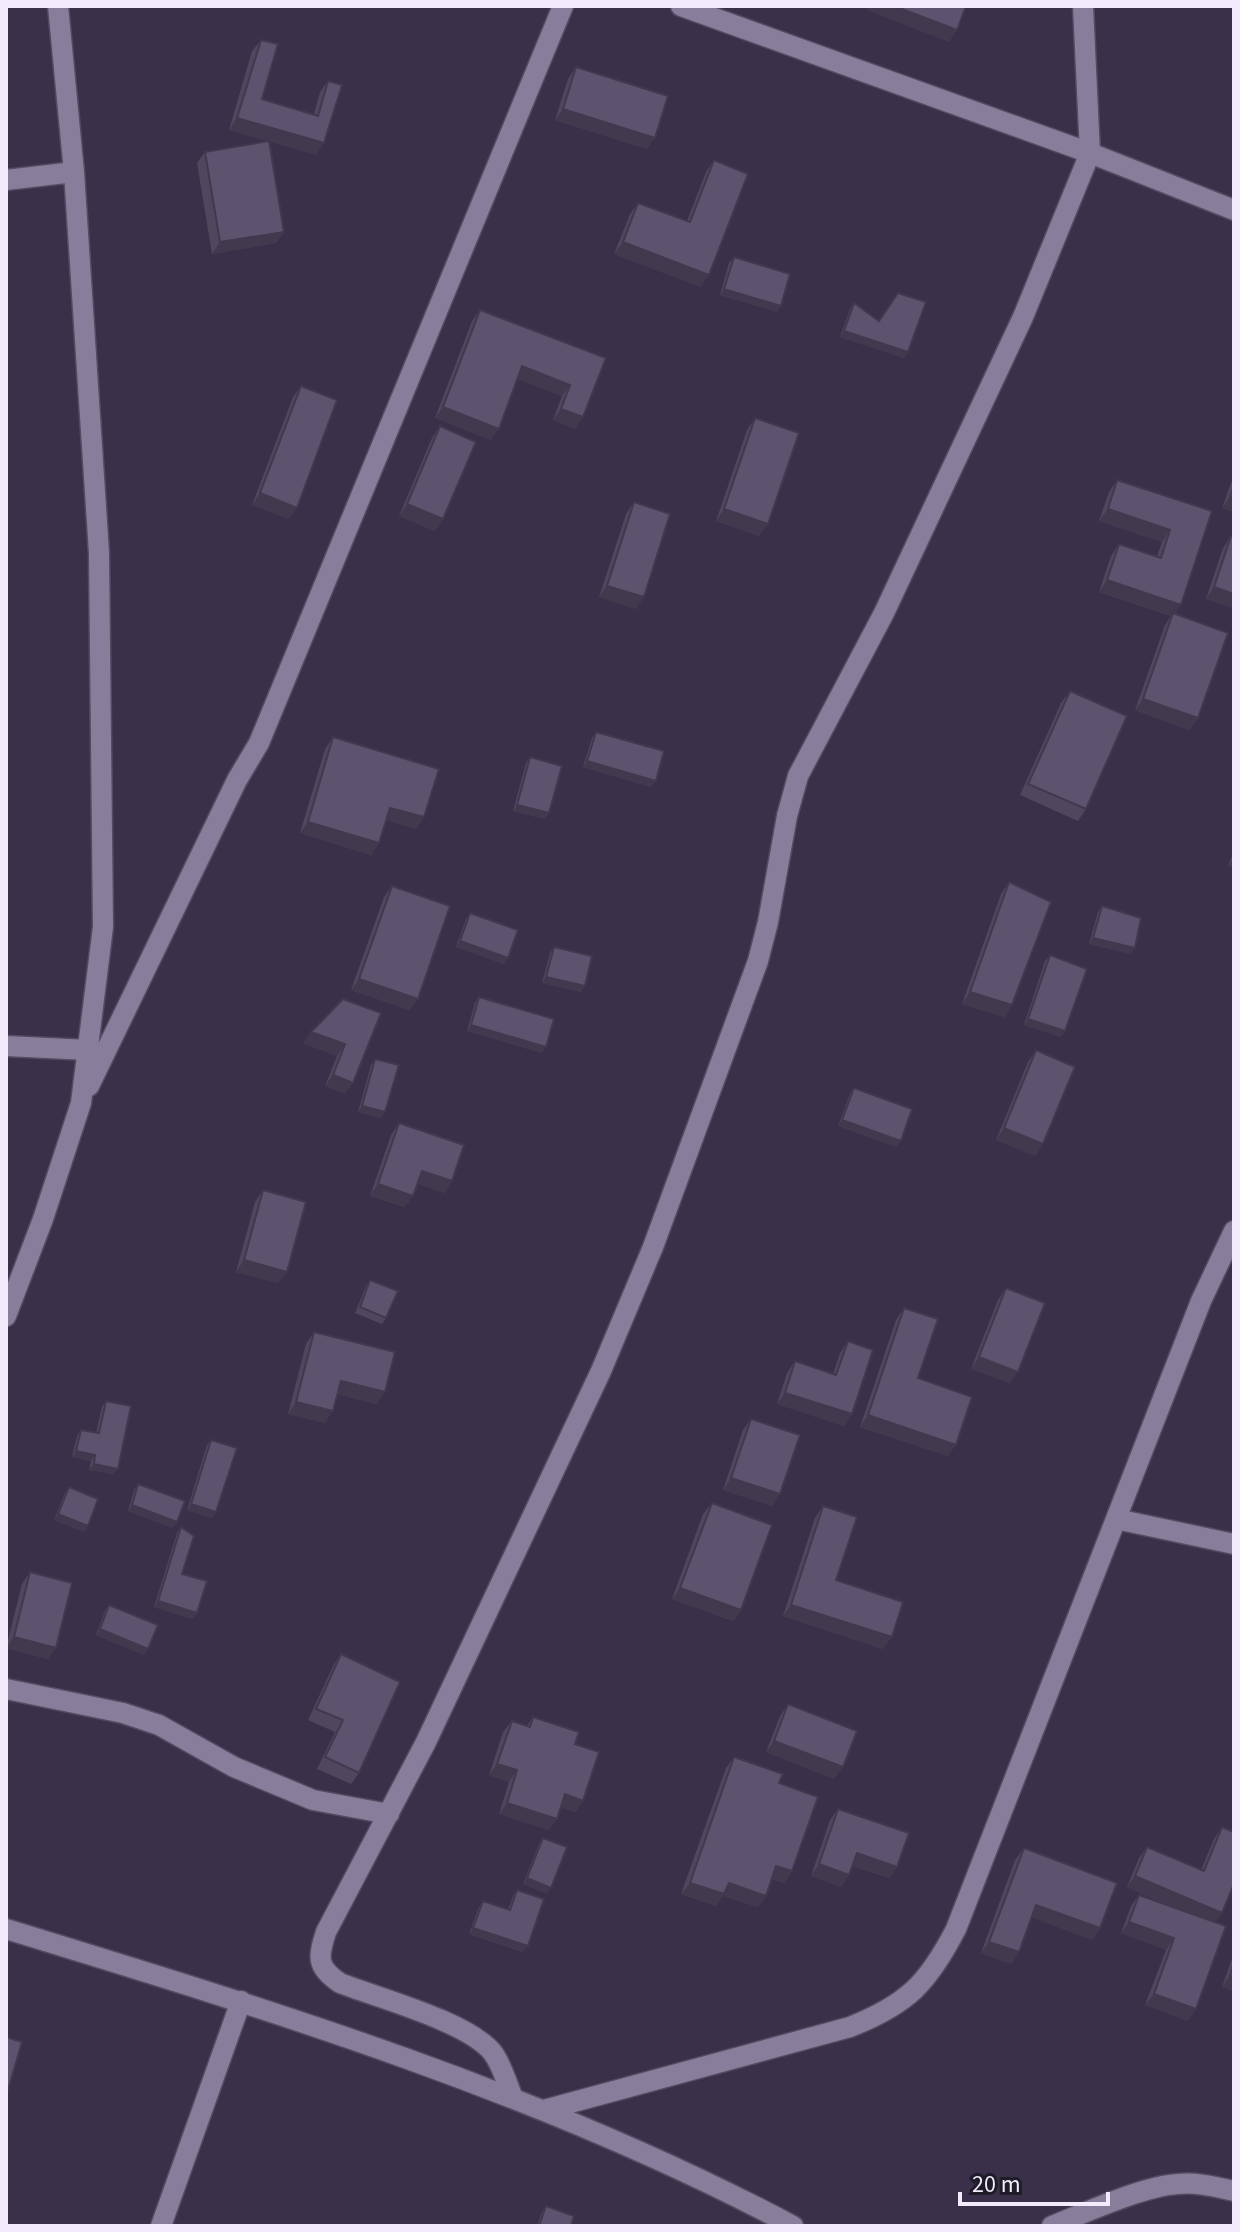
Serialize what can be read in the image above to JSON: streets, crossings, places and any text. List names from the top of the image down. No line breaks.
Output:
{"scale_bar":"20 m"}
